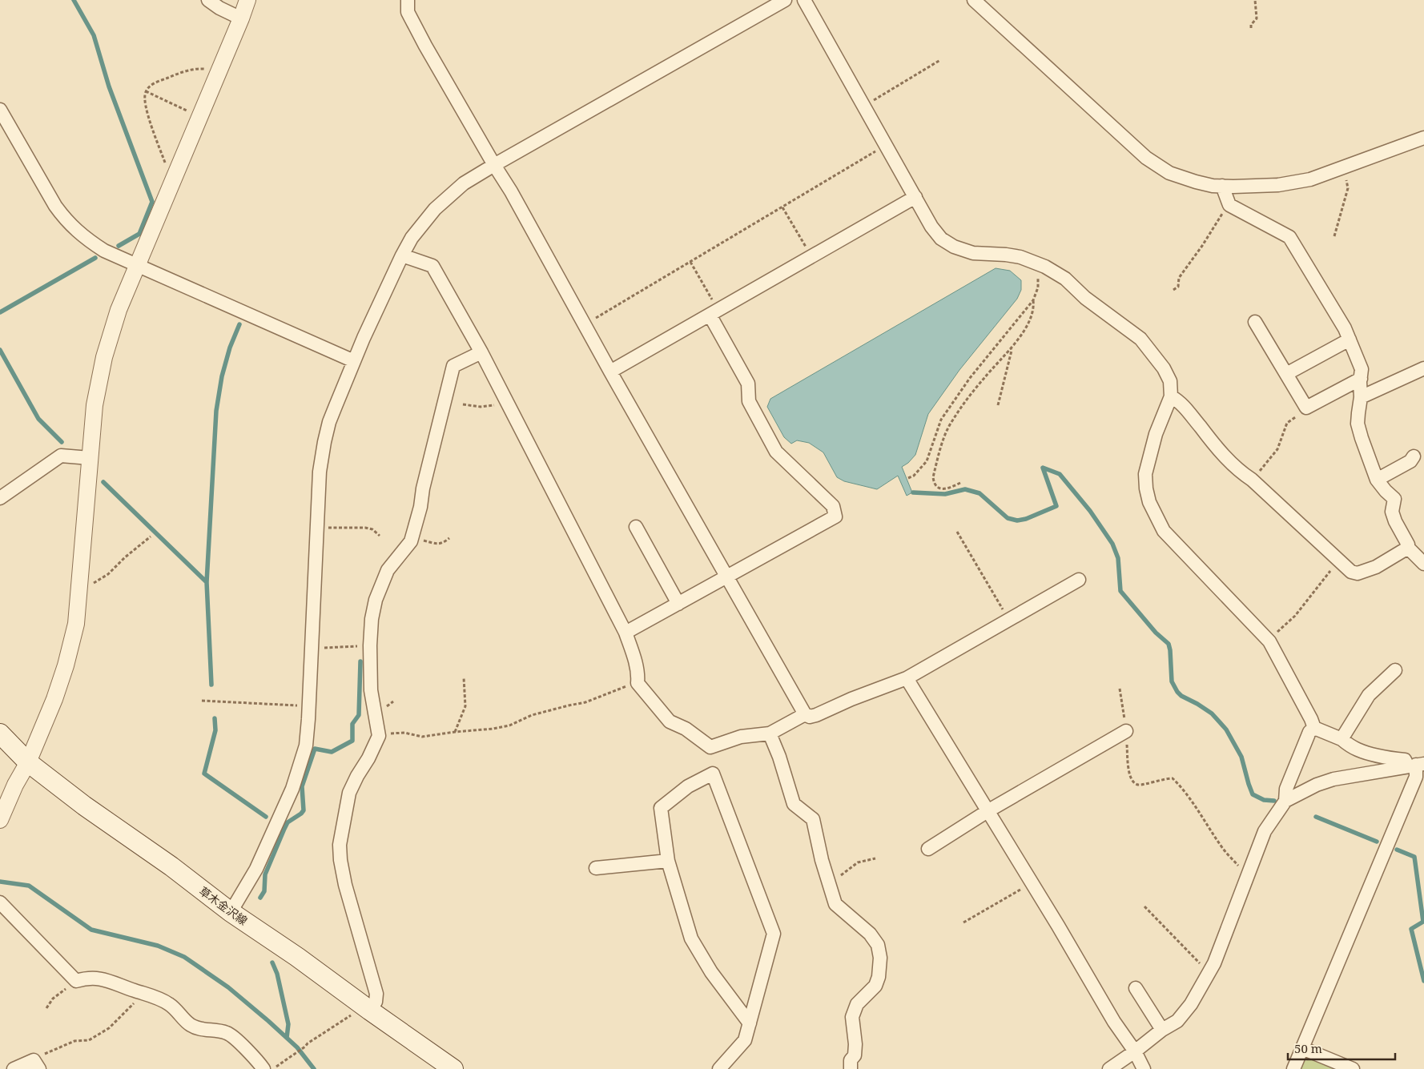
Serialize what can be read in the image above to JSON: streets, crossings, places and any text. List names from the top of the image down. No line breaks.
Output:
{"streets":{"main road":["草木金沢線"]},"scale_bar":"50 m"}
